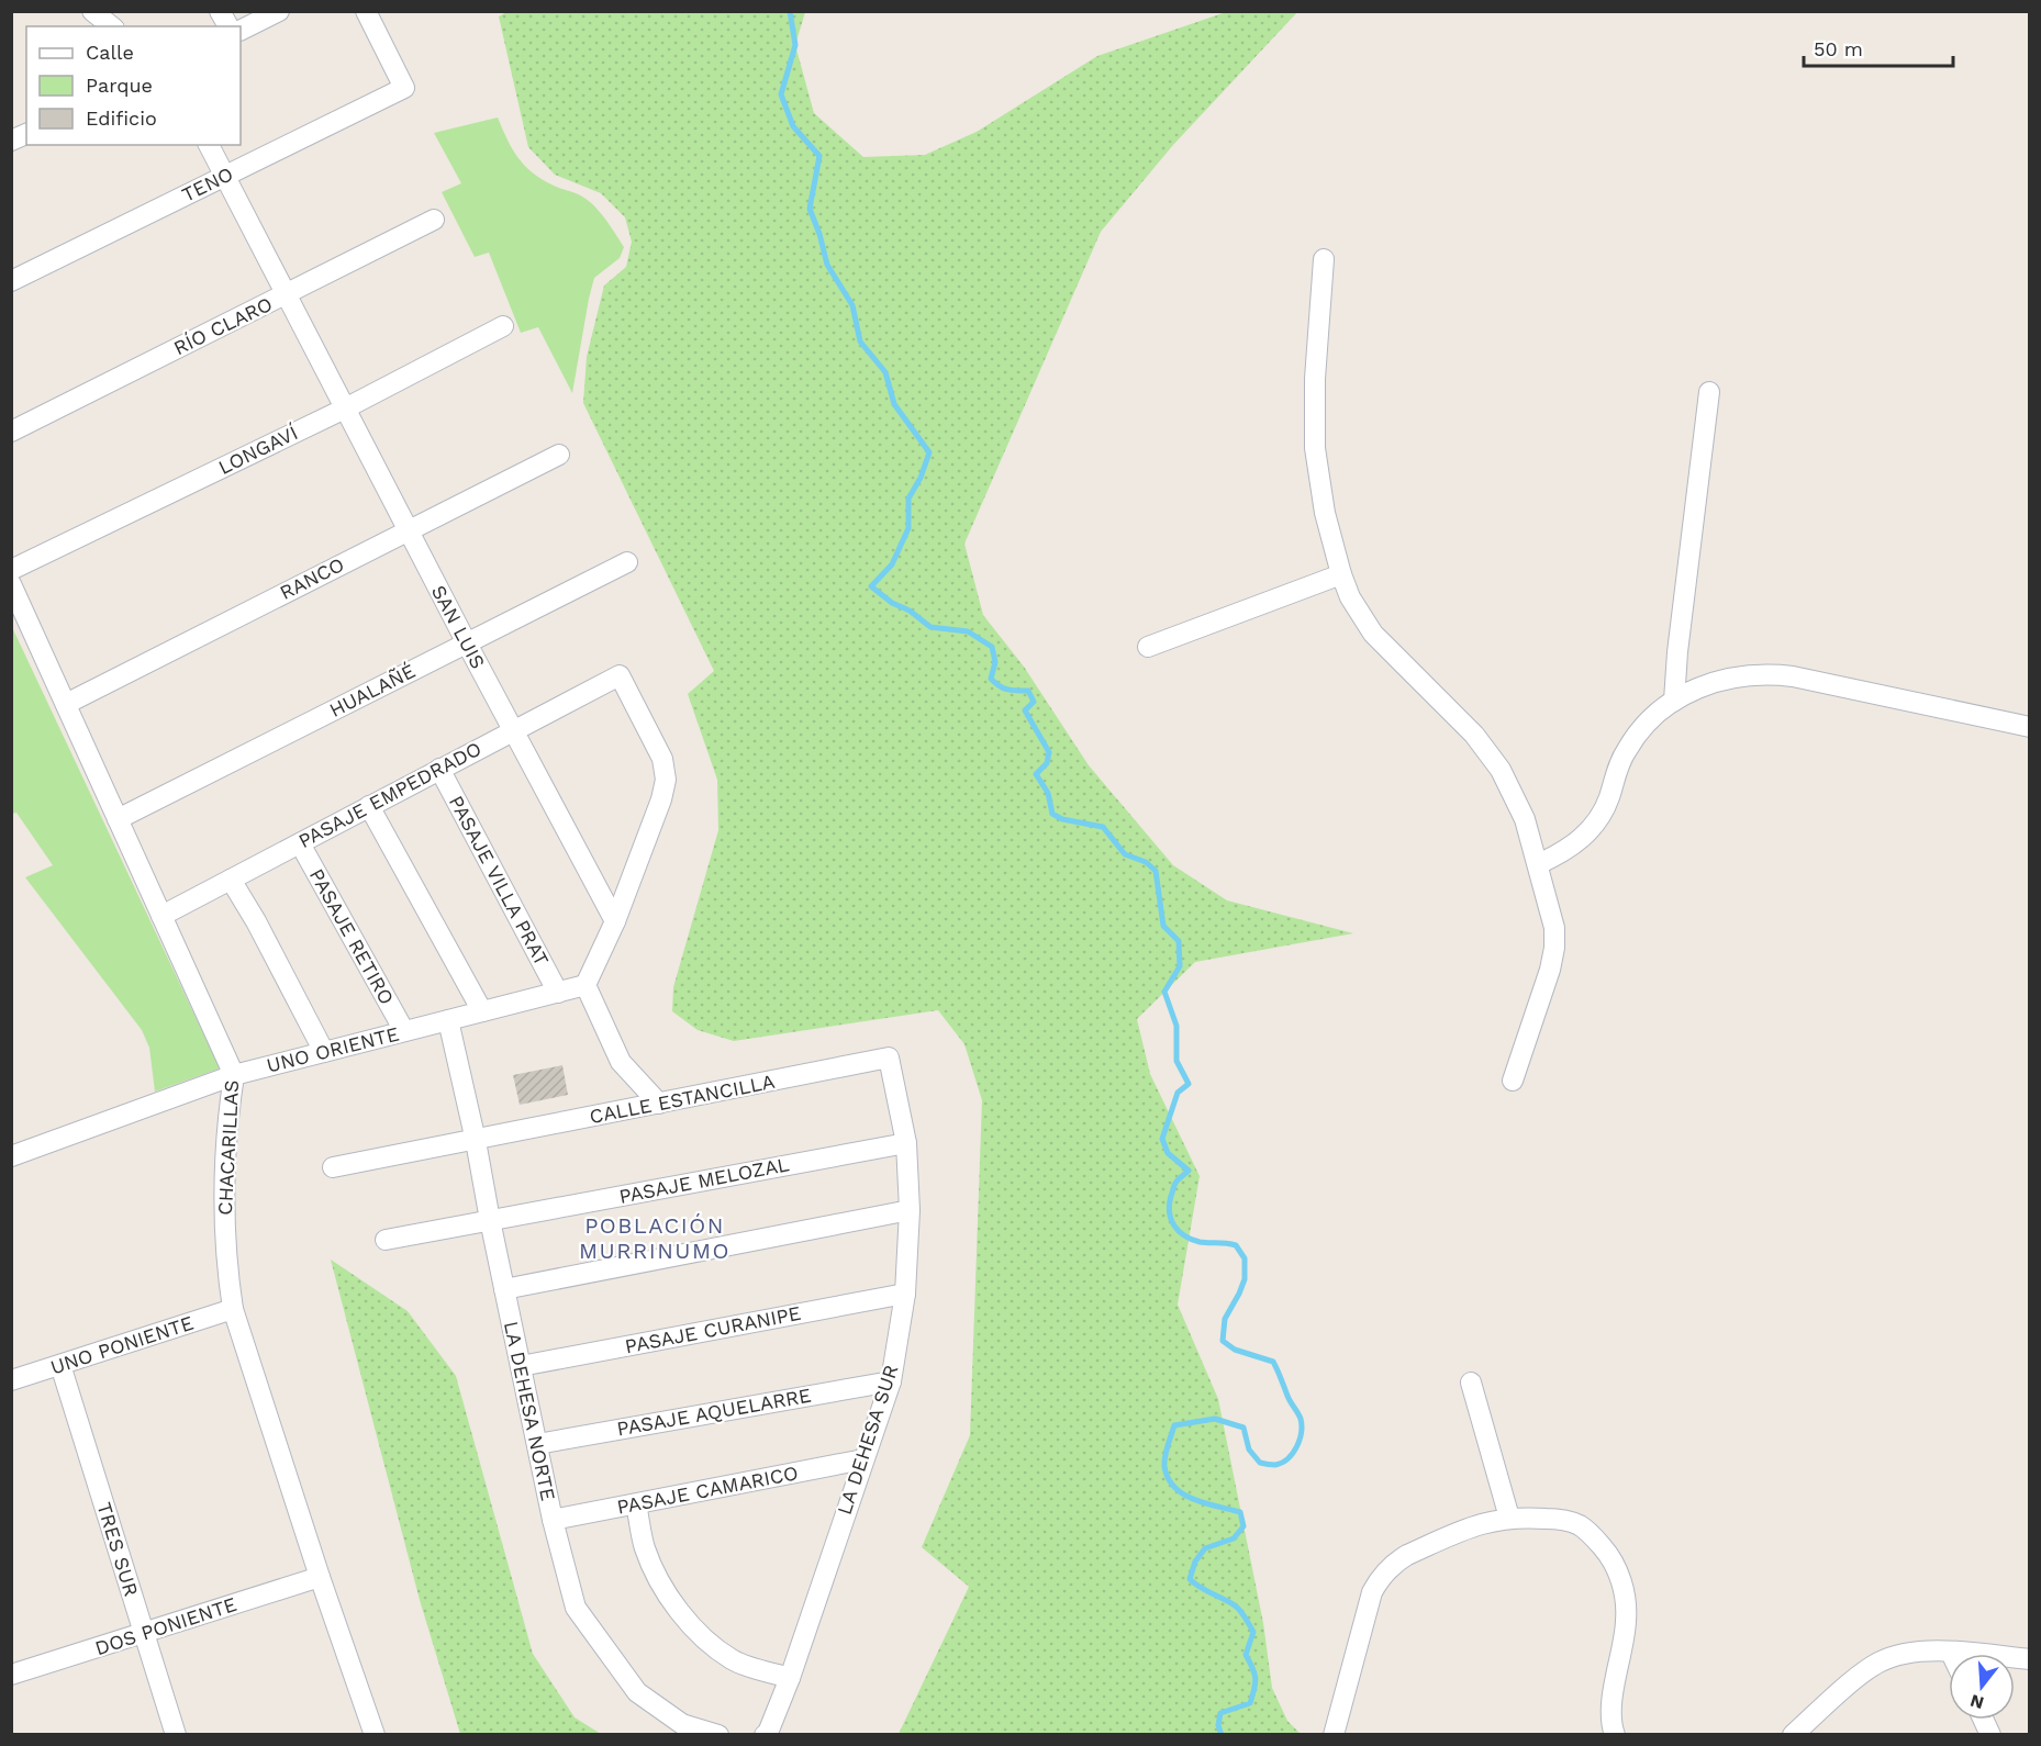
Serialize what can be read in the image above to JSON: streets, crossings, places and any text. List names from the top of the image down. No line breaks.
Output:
{"streets":{"street":["TENO","RÍO CLARO","LONGAVÍ","RANCO","SAN LUIS","HUALAÑÉ","PASAJE EMPEDRADO","PASAJE VILLA PRAT","PASAJE RETIRO","UNO ORIENTE","CALLE ESTANCILLA","CHACARILLAS","PASAJE MELOZAL","PASAJE CURANIPE","UNO PONIENTE","LA DEHESA NORTE","PASAJE AQUELARRE","LA DEHESA SUR","PASAJE CAMARICO","TRES SUR","DOS PONIENTE"]},"crossings":[["TENO","SAN LUIS"],["RÍO CLARO","SAN LUIS"],["LONGAVÍ","SAN LUIS"],["RANCO","SAN LUIS"],["RANCO","CHACARILLAS"],["SAN LUIS","HUALAÑÉ"],["SAN LUIS","PASAJE EMPEDRADO"],["HUALAÑÉ","CHACARILLAS"],["PASAJE EMPEDRADO","PASAJE VILLA PRAT"],["PASAJE EMPEDRADO","PASAJE RETIRO"],["PASAJE EMPEDRADO","CHACARILLAS"],["PASAJE VILLA PRAT","UNO ORIENTE"],["PASAJE RETIRO","UNO ORIENTE"],["UNO ORIENTE","CHACARILLAS"],["UNO ORIENTE","LA DEHESA NORTE"],["CALLE ESTANCILLA","LA DEHESA NORTE"],["CALLE ESTANCILLA","LA DEHESA SUR"],["CHACARILLAS","UNO PONIENTE"],["CHACARILLAS","DOS PONIENTE"],["PASAJE MELOZAL","LA DEHESA NORTE"],["PASAJE MELOZAL","LA DEHESA SUR"],["PASAJE CURANIPE","LA DEHESA NORTE"],["PASAJE CURANIPE","LA DEHESA SUR"],["UNO PONIENTE","TRES SUR"],["LA DEHESA NORTE","PASAJE AQUELARRE"],["LA DEHESA NORTE","PASAJE CAMARICO"],["PASAJE AQUELARRE","LA DEHESA SUR"],["LA DEHESA SUR","PASAJE CAMARICO"],["TRES SUR","DOS PONIENTE"]],"districts":["POBLACIÓN MURRINUMO"],"legend":["Calle","Parque","Edificio"],"scale_bar":"50 m","north":"bottom"}
